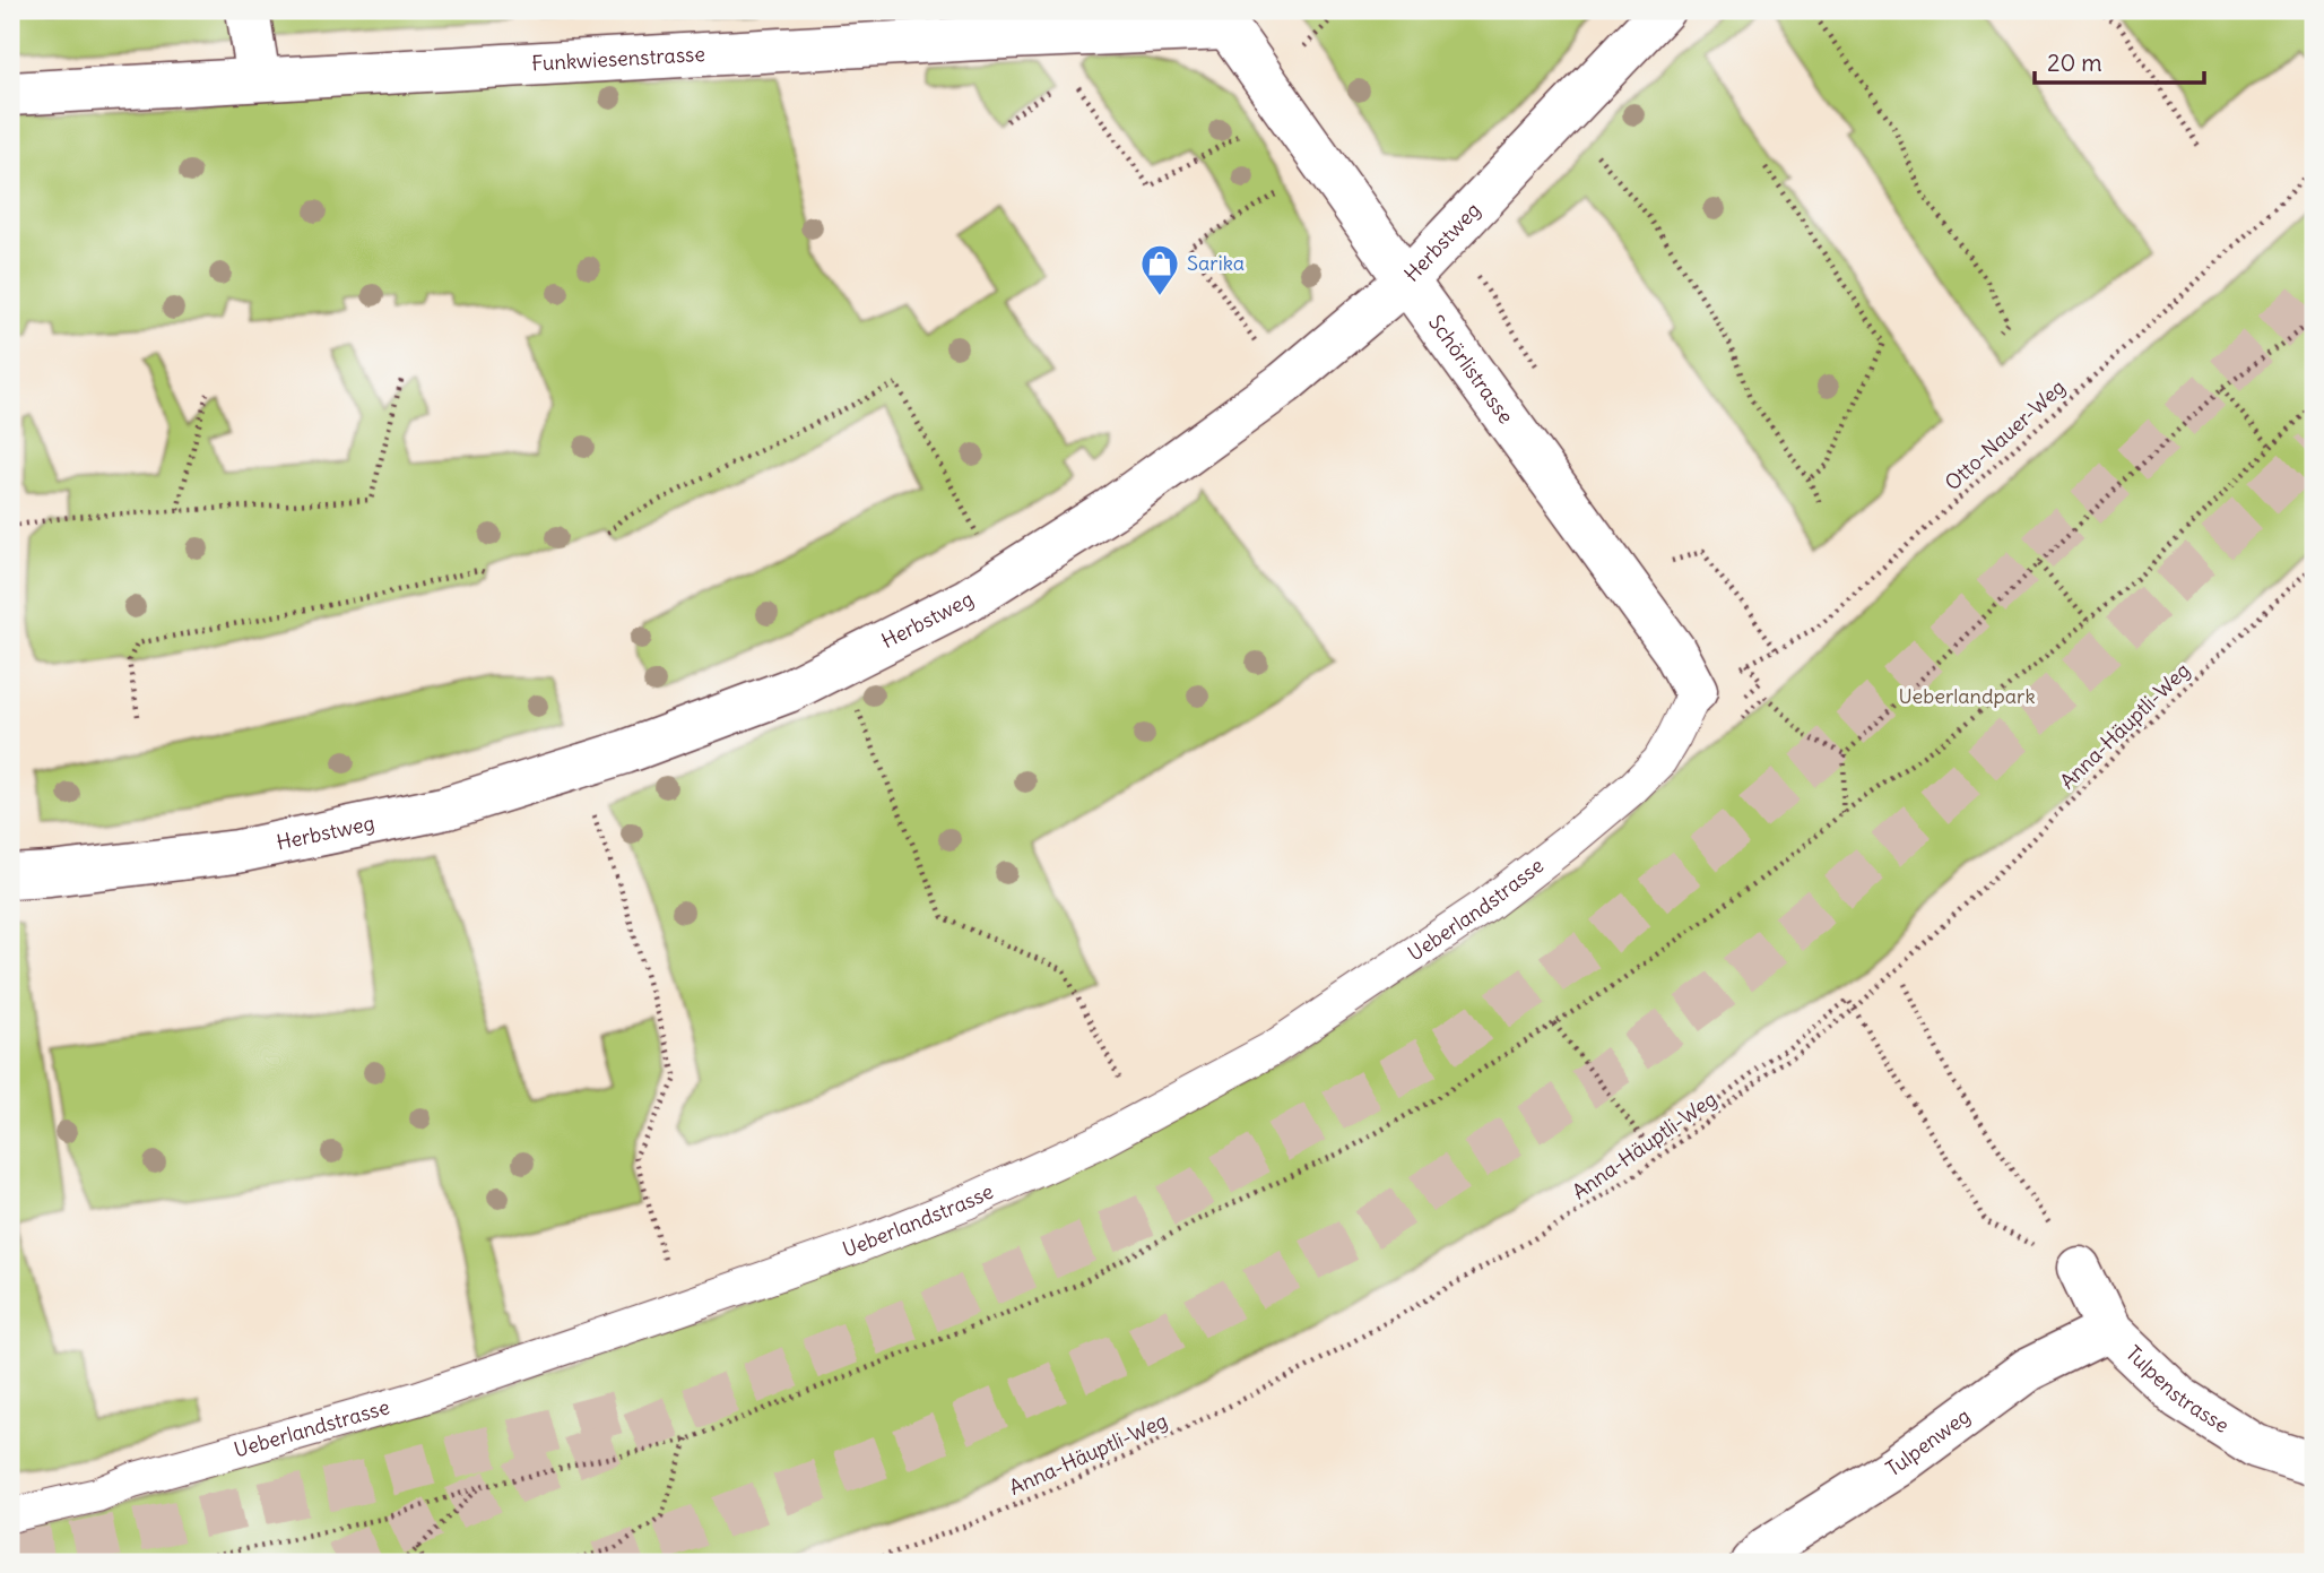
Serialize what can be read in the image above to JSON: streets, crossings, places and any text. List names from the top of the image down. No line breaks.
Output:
{"streets":{"street":["Funkwiesenstrasse","Herbstweg","Schörlistrasse","Tulpenstrasse","Tulpenweg"],"lane":["Ueberlandstrasse"],"path":["Otto-Nauer-Weg","Anna-Häuptli-Weg"]},"crossings":[["Funkwiesenstrasse","Schörlistrasse"],["Herbstweg","Schörlistrasse"],["Schörlistrasse","Otto-Nauer-Weg"],["Schörlistrasse","Ueberlandstrasse"],["Otto-Nauer-Weg","Ueberlandstrasse"],["Tulpenstrasse","Tulpenweg"]],"parks":["Ueberlandpark"],"places":{"shop":["Sarika"]},"scale_bar":"20 m"}
